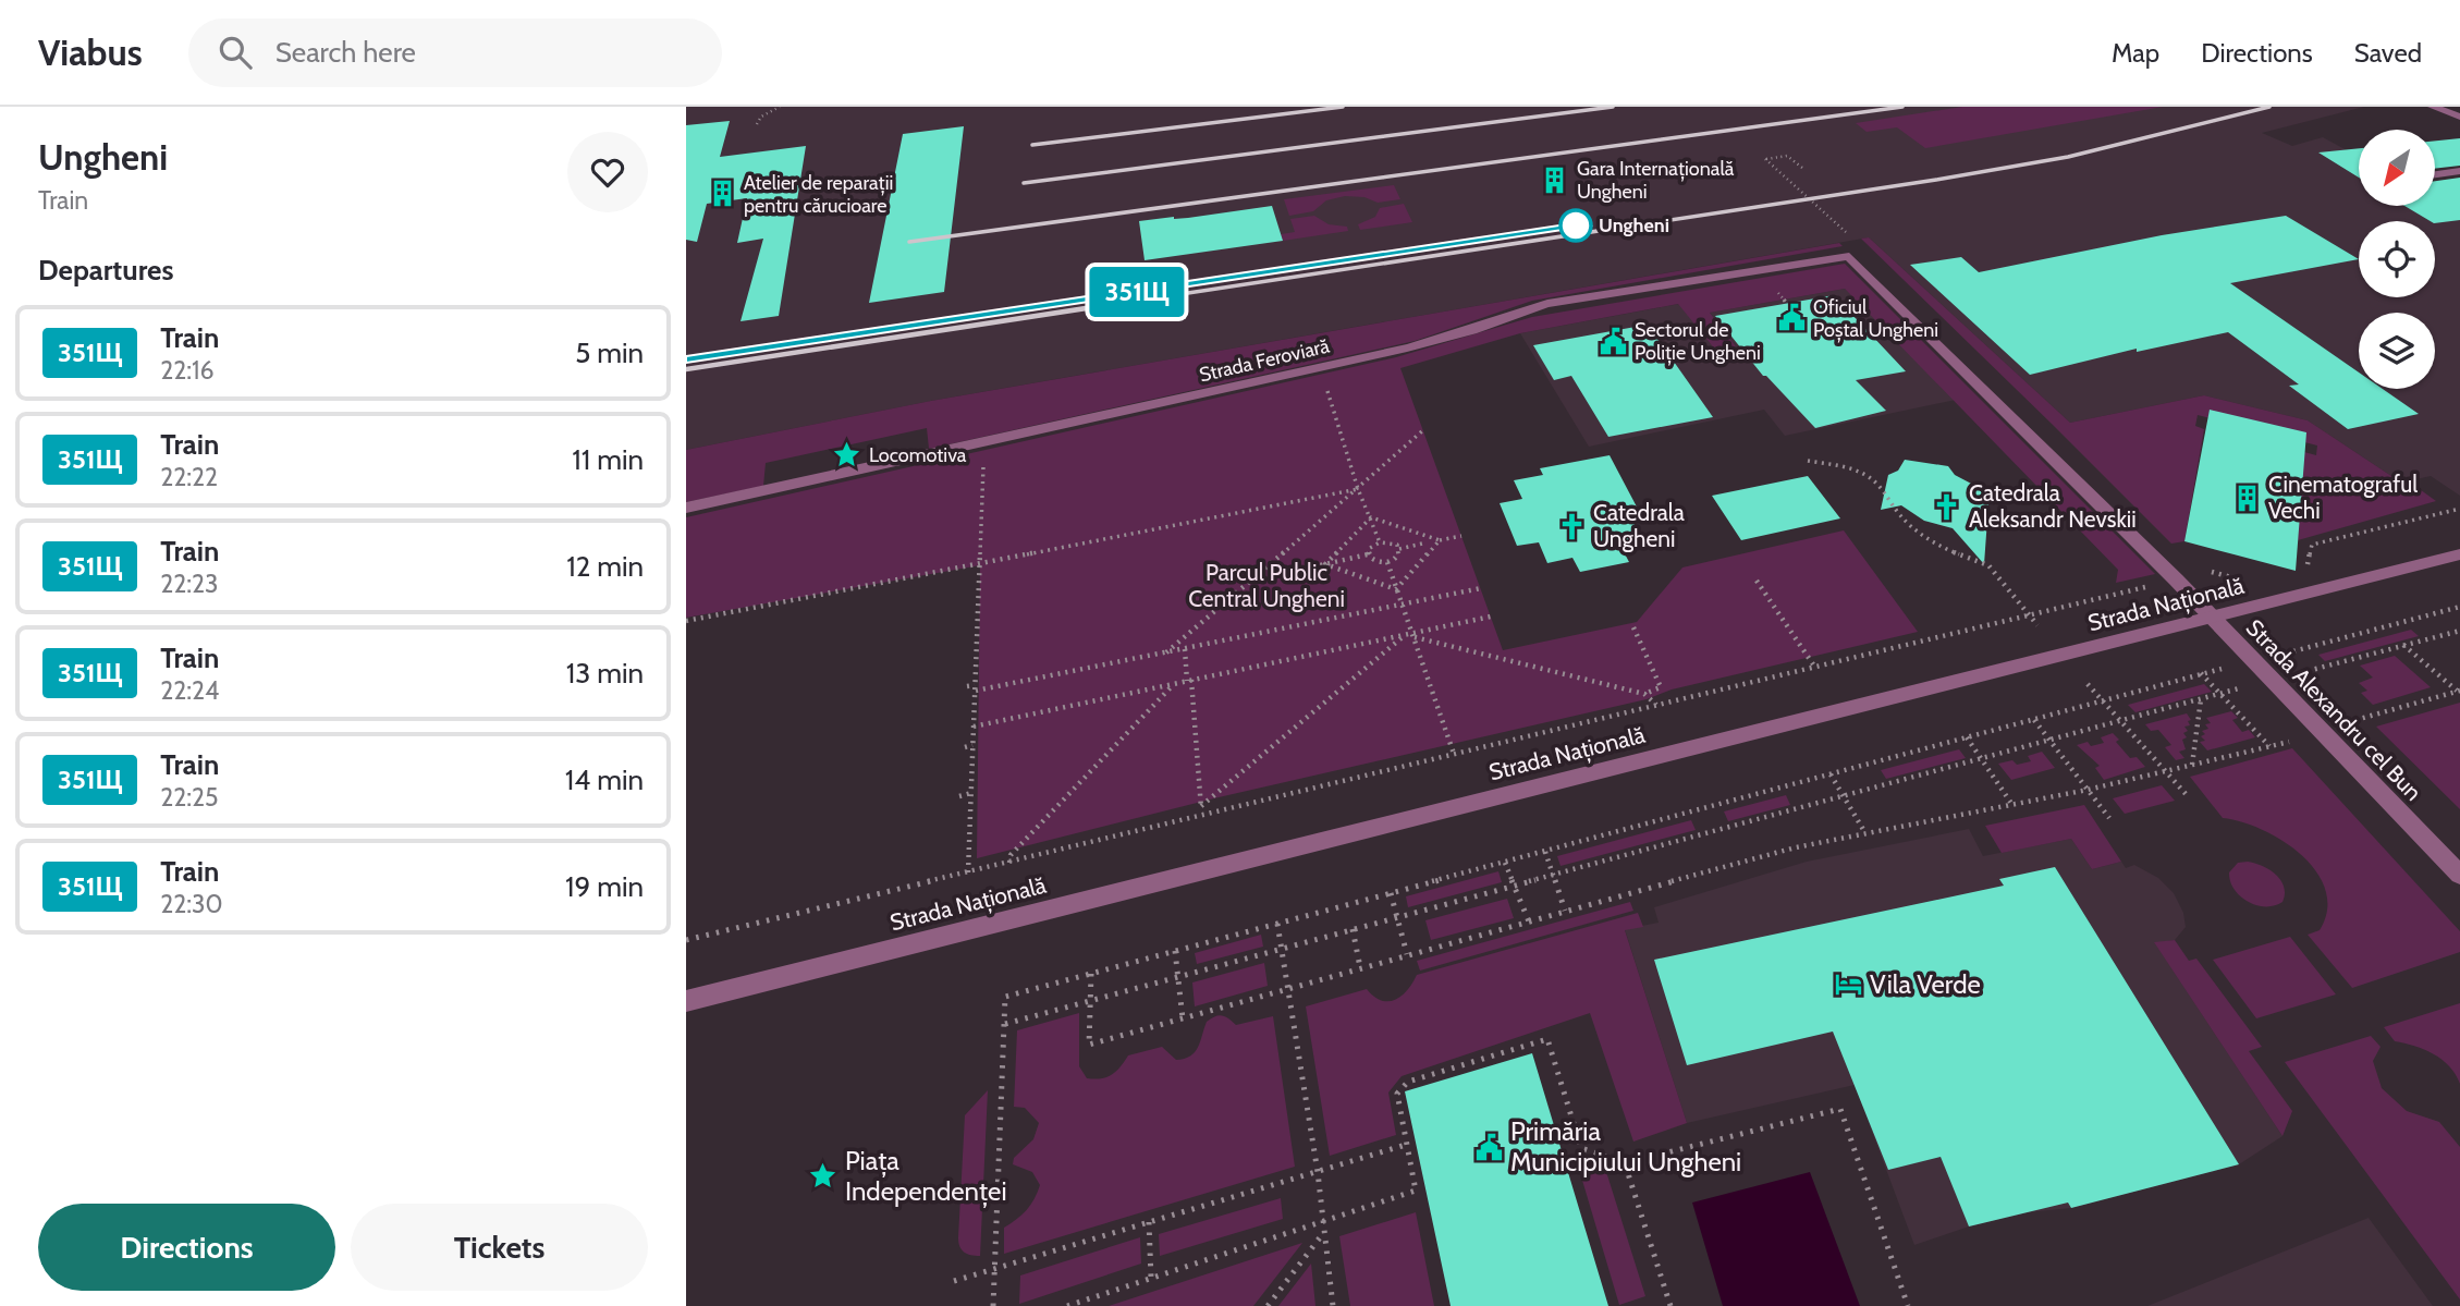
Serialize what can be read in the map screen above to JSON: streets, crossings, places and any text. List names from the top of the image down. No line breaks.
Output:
{"streets":{"street":["Strada Feroviară","Strada Națională","Strada Alexandru cel Bun"]},"crossings":[["Strada Feroviară","Strada Alexandru cel Bun"],["Strada Națională","Strada Alexandru cel Bun"]],"parks":["Parcul Public Central Ungheni"],"places":{"building":["Gara Internațională Ungheni","Atelier de reparații pentru cărucioare","Cinematograful Vechi"],"other":["Ungheni"],"public building":["Oficiul Poștal Ungheni","Sectorul de Poliție Ungheni","Primăria Municipiului Ungheni"],"place":["Locomotiva","Piața Independenței"],"church":["Catedrala Aleksandr Nevskii","Catedrala Ungheni"],"hotel":["Vila Verde"]},"north":"bottom left","page":{"header":"Viabus","search":"Search here","nav":["Map","Directions","Saved"],"heading":[["Ungheni","Train"],"Departures"],"on_map":"351Щ","list":[{"mark":"351Щ","name":"Train","note":"22:16","value":"5 min"},{"mark":"351Щ","name":"Train","note":"22:22","value":"11 min"},{"mark":"351Щ","name":"Train","note":"22:23","value":"12 min"},{"mark":"351Щ","name":"Train","note":"22:24","value":"13 min"},{"mark":"351Щ","name":"Train","note":"22:25","value":"14 min"},{"mark":"351Щ","name":"Train","note":"22:30","value":"19 min"}],"buttons":["Directions","Tickets"]}}
